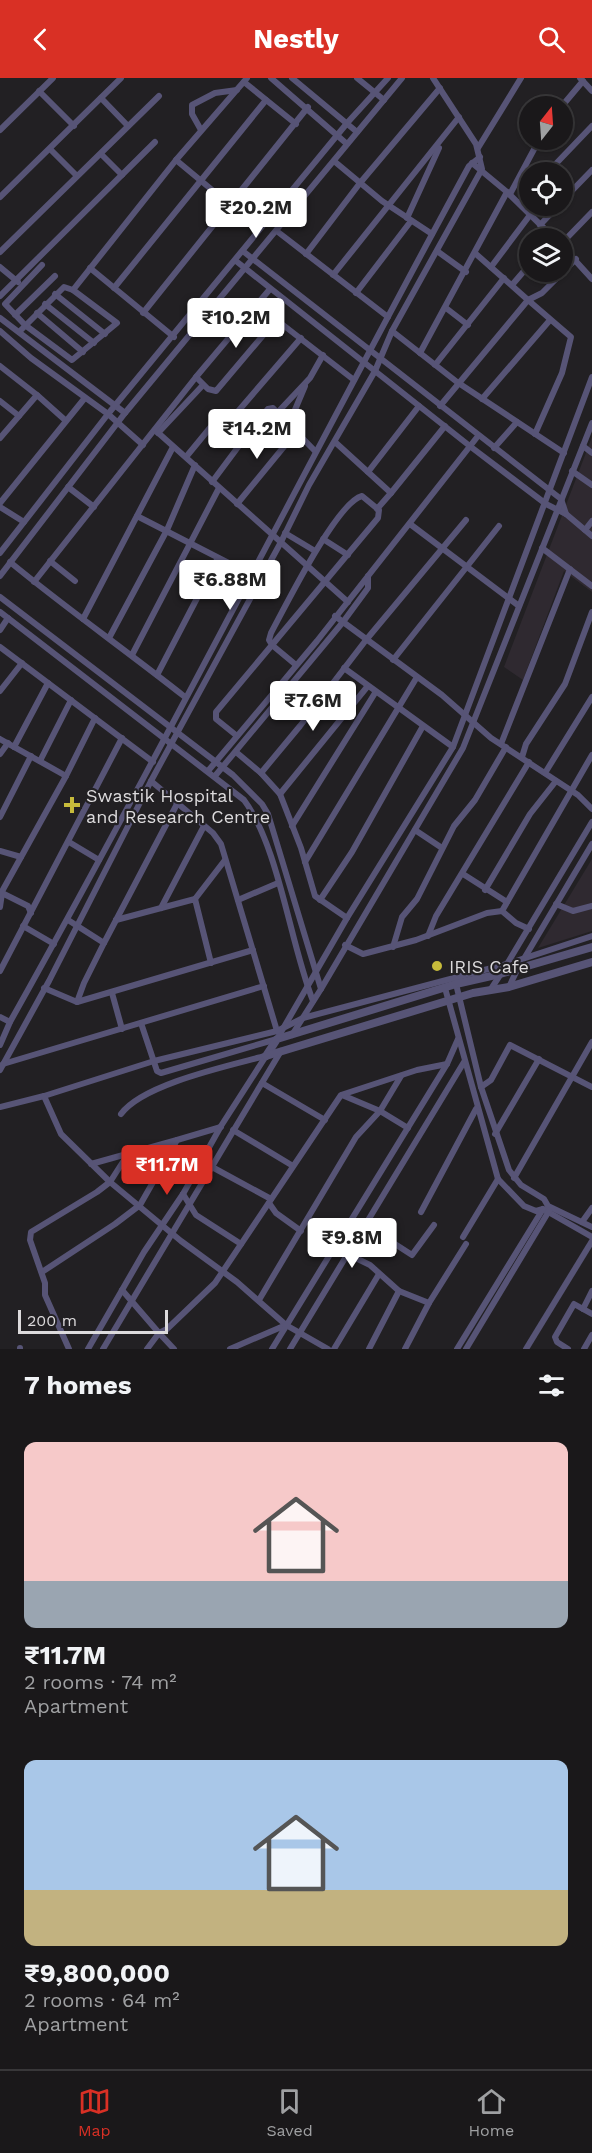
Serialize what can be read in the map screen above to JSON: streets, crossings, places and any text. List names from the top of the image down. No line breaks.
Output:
{"places":{"health":["Swastik Hospital and Research Centre"],"other":["IRIS Cafe"]},"scale_bar":"200 m","north":"top","page":{"header":"Nestly","price":["₹20.2M","₹10.2M","₹14.2M","₹6.88M","₹7.6M","₹11.7M","₹9.8M"],"scale":"200 m","heading":"7 homes","list":[{"name":"₹11.7M","note":"2 rooms · 74 m² · Apartment"},{"name":"₹9,800,000","note":"2 rooms · 64 m² · Apartment"}],"tabs":["Map","Saved","Home"]}}
